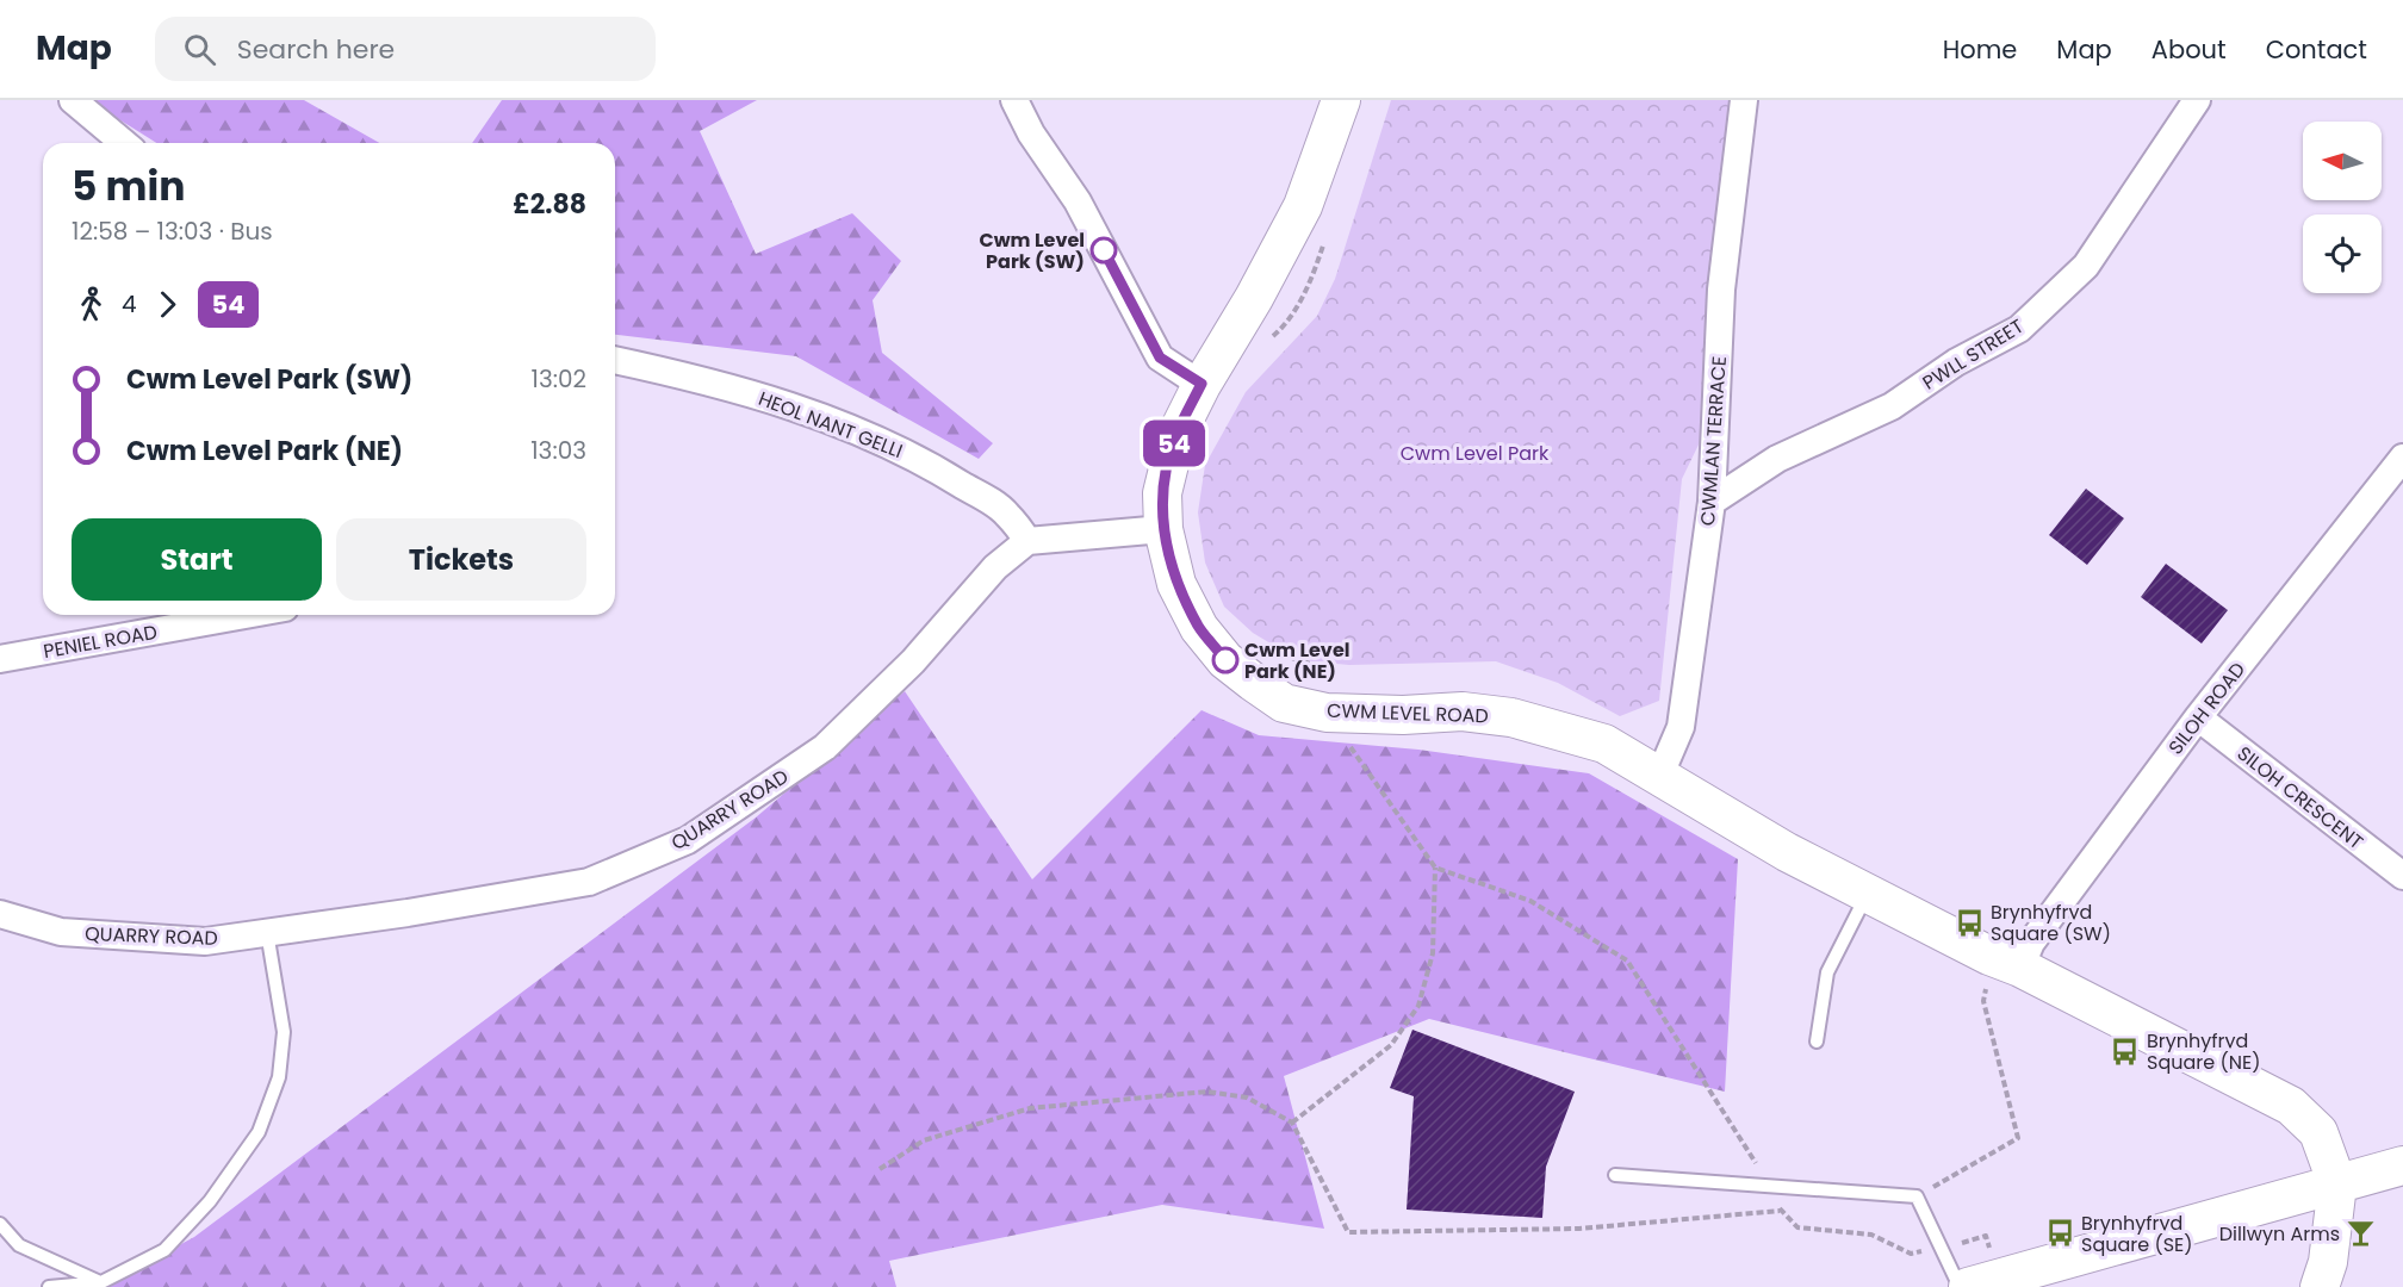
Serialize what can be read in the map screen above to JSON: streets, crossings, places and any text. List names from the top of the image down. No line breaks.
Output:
{"streets":{"street":["PWLL STREET","HEOL NANT GELLI","CWMLAN TERRACE","PENIEL ROAD","SILOH ROAD","CWM LEVEL ROAD","SILOH CRESCENT","QUARRY ROAD"]},"crossings":[["PWLL STREET","CWMLAN TERRACE"],["HEOL NANT GELLI","QUARRY ROAD"],["CWMLAN TERRACE","CWM LEVEL ROAD"],["SILOH ROAD","CWM LEVEL ROAD"],["SILOH ROAD","SILOH CRESCENT"]],"parks":["Cwm Level Park"],"places":{"other":["Cwm Level Park (SW)","Cwm Level Park (NE)"],"bus stop":["Brynhyfryd Square (SW)","Brynhyfryd Square (NE)","Brynhyfryd Square (SE)"],"bar":["Dillwyn Arms"]},"lines":["bus line 54"],"north":"left","page":{"header":"Map","search":"Search here","nav":["Home","Map","About","Contact"],"on_map":"54","heading":["5 min","12:58 – 13:03 · Bus","£2.88"],"legs":["4","54"],"list":[{"name":"Cwm Level Park (SW)","value":"13:02"},{"name":"Cwm Level Park (NE)","value":"13:03"}],"buttons":["Start","Tickets"]}}
